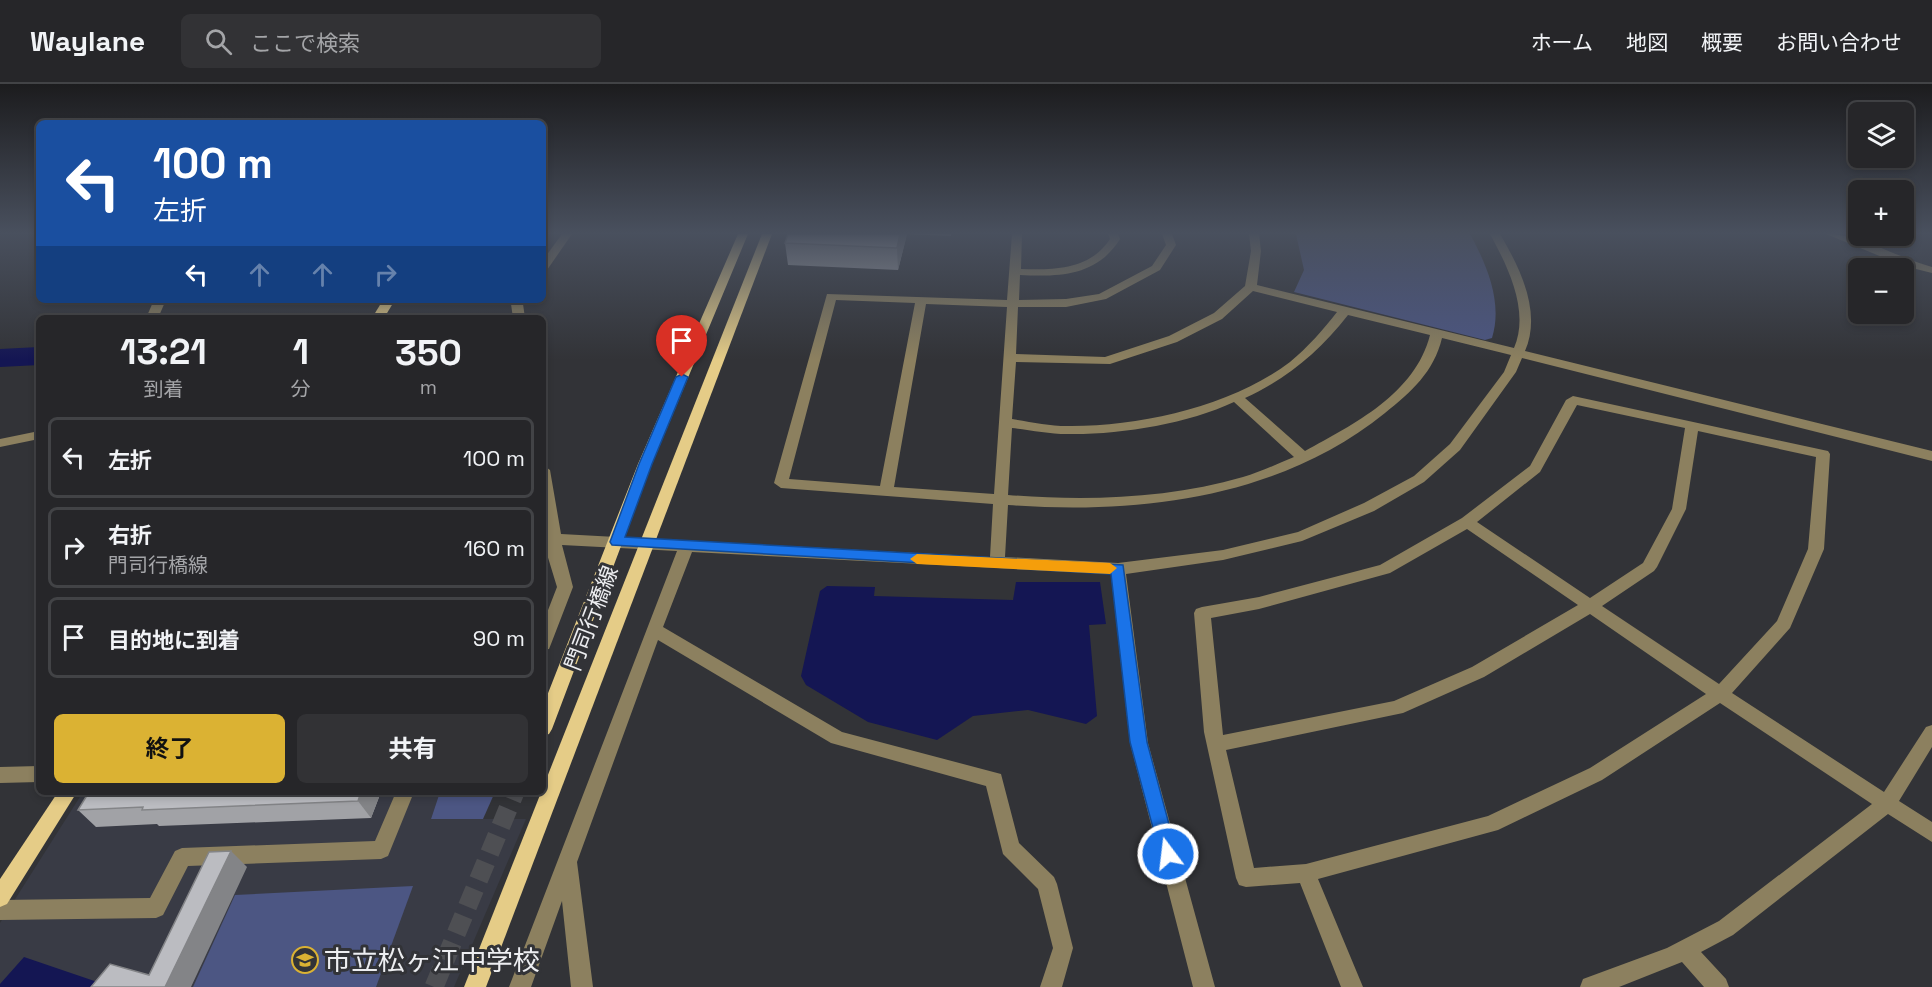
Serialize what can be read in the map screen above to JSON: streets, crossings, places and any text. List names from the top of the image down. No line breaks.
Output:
{"streets":{"main road":["門司行橋線"]},"places":{"school or university":["市立松ヶ江中学校"]},"page":{"header":"Waylane","search":"ここで検索","nav":["ホーム","地図","概要","お問い合わせ"],"map_buttons":["+","−"],"turn":["100 m","左折"],"eta":["13:21","到着","1","分","350","m"],"list":[{"name":"左折","value":"100 m"},{"name":"右折","note":"門司行橋線","value":"160 m"},{"name":"目的地に到着","value":"90 m"}],"buttons":["終了","共有"]}}
